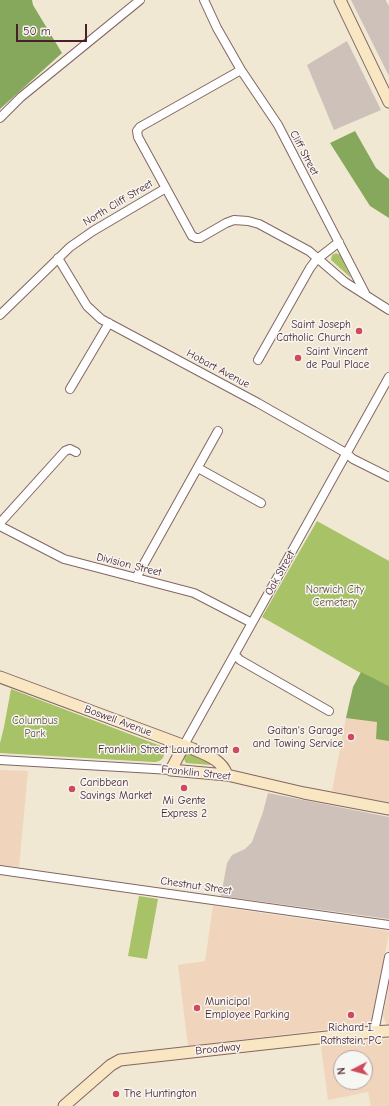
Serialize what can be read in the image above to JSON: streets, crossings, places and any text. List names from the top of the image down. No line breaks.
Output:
{"streets":{"street":["Cliff Street","North Cliff Street","Hobart Avenue","Division Street","Oak Street","Boswell Avenue","Franklin Street","Chestnut Street","Broadway"]},"crossings":[["Cliff Street","North Cliff Street"],["North Cliff Street","Hobart Avenue"],["Hobart Avenue","Oak Street"],["Division Street","Oak Street"],["Oak Street","Boswell Avenue"],["Oak Street","Franklin Street"],["Boswell Avenue","Franklin Street"]],"parks":["Norwich City Cemetery","Columbus Park"],"places":["Saint Joseph Catholic Church","Saint Vincent de Paul Place","Gaitan's Garage and Towing Service","Franklin Street Laundromat","Mi Gente Express 2","Caribbean Savings Market","Municipal Employee Parking","Richard I. Rothstein, PC","The Huntington"],"scale_bar":"50 m","north":"left"}
